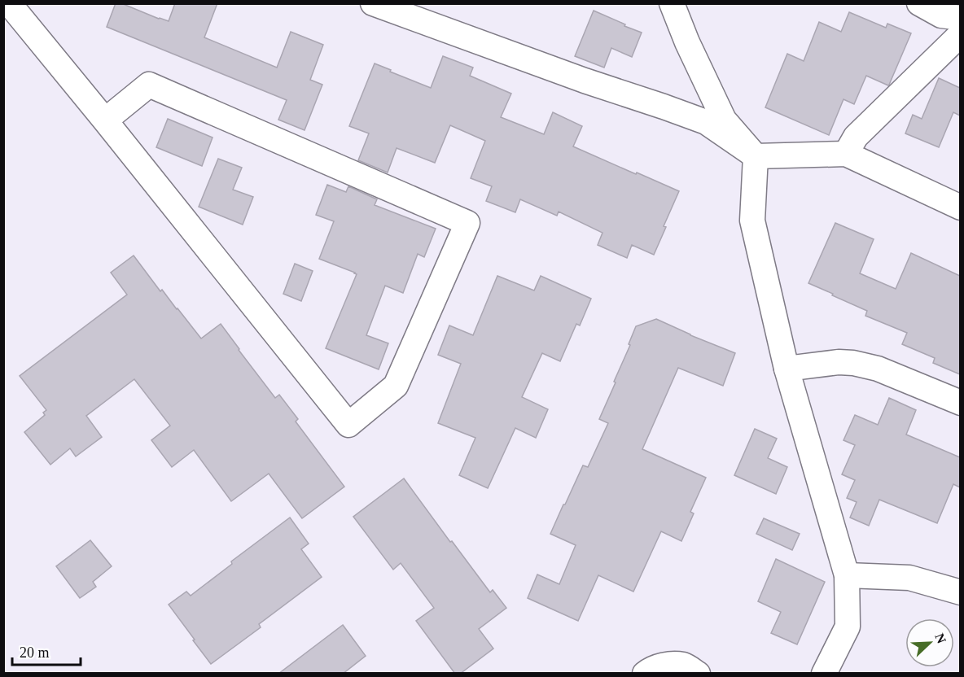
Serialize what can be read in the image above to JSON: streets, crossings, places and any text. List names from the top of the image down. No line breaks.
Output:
{"scale_bar":"20 m","north":"top right"}
